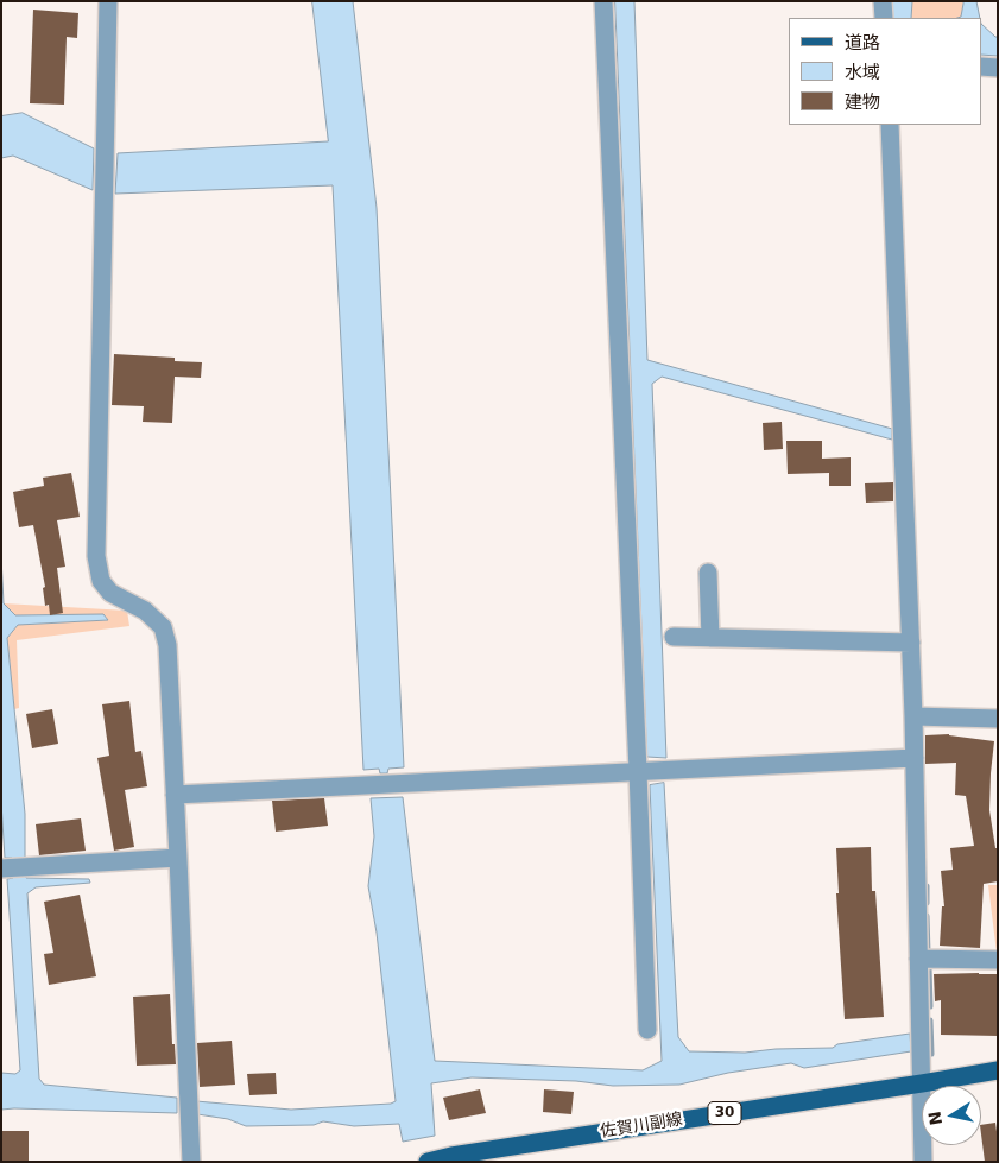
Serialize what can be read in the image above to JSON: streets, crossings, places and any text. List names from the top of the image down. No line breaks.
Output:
{"streets":{"main road":["30","佐賀川副線"]},"legend":["道路","水域","建物"],"north":"left"}
